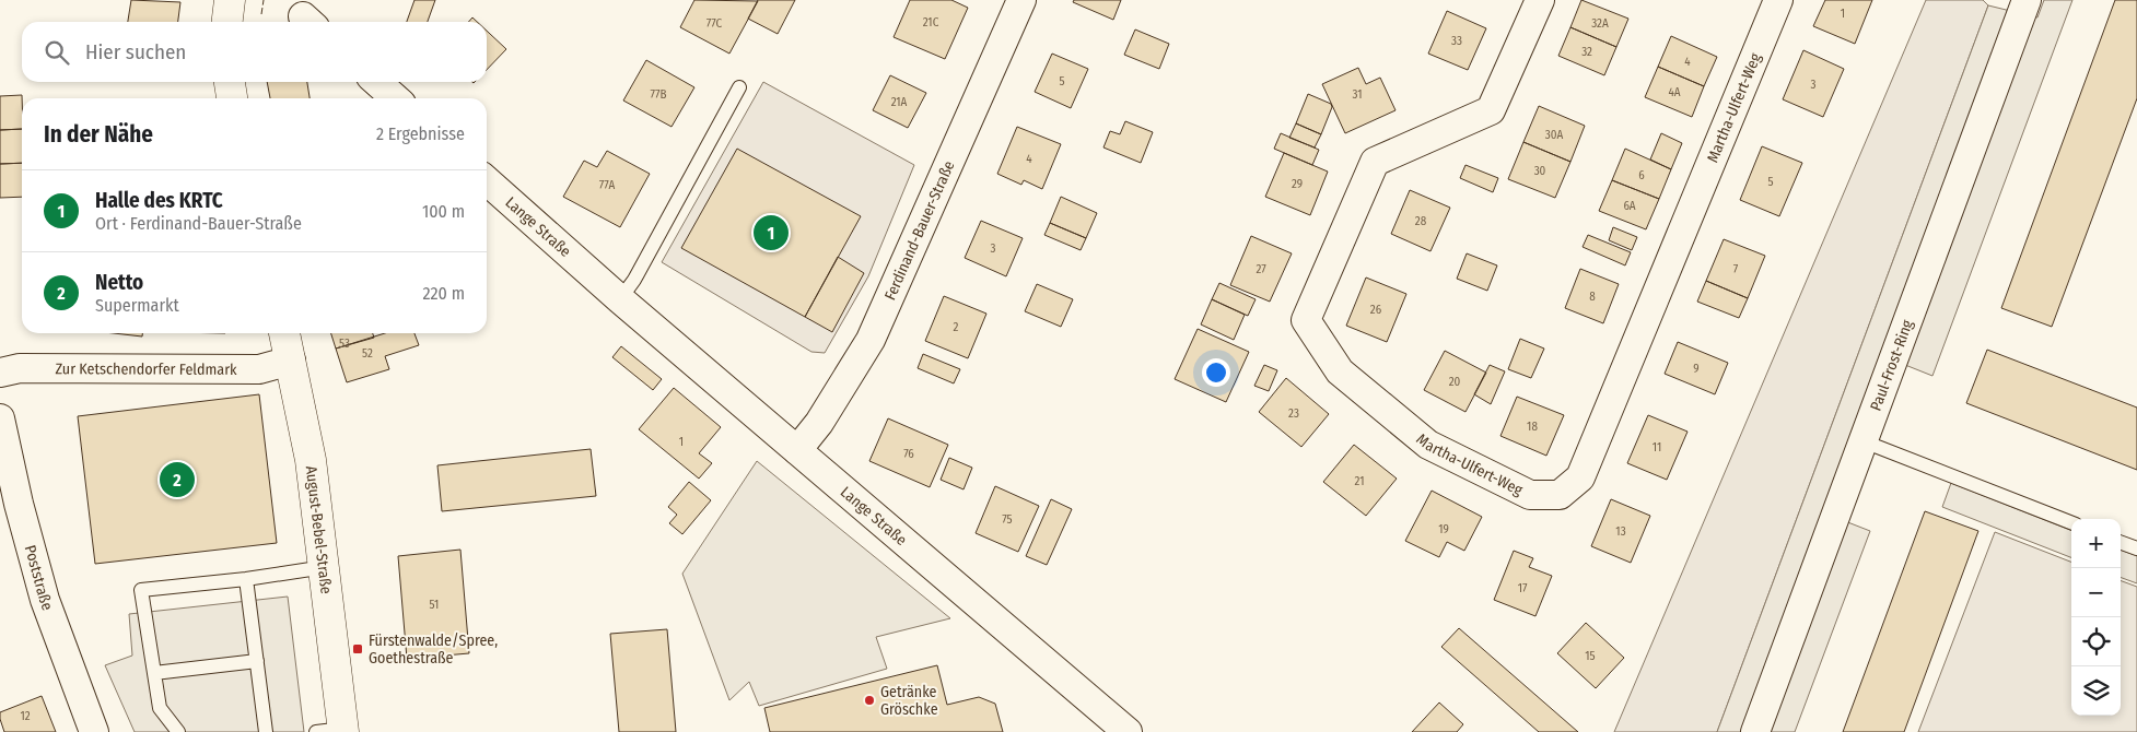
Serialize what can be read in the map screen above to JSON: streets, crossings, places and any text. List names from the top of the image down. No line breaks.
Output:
{"streets":{"main road":["August-Bebel-Straße"],"street":["Martha-Ulfert-Weg","Lange Straße","Ferdinand-Bauer-Straße","Paul-Frost-Ring","Zur Ketschendorfer Feldmark","Poststraße"]},"crossings":[["Lange Straße","Ferdinand-Bauer-Straße"],["Zur Ketschendorfer Feldmark","August-Bebel-Straße"]],"places":{"transit":["Fürstenwalde/Spree, Goethestraße"],"other":["Getränke Gröschke"]},"house_numbers":["1","21C","77C","32A","33","32","4","5","3","4A","77B","31","21A","30A","4","30","6","5","29","77A","6A","28","3","27","7","8","26","2","53","52","9","20","23","18","1","11","76","21","75","19","13","17","51","15","12"],"page":{"search":"Hier suchen","heading":["In der Nähe","2 Ergebnisse"],"list":[{"mark":"1","name":"Halle des KRTC","note":"Ort · Ferdinand-Bauer-Straße","value":"100 m"},{"mark":"2","name":"Netto","note":"Supermarkt","value":"220 m"}],"pins":["1","2"],"map_buttons":["+","−"]}}
